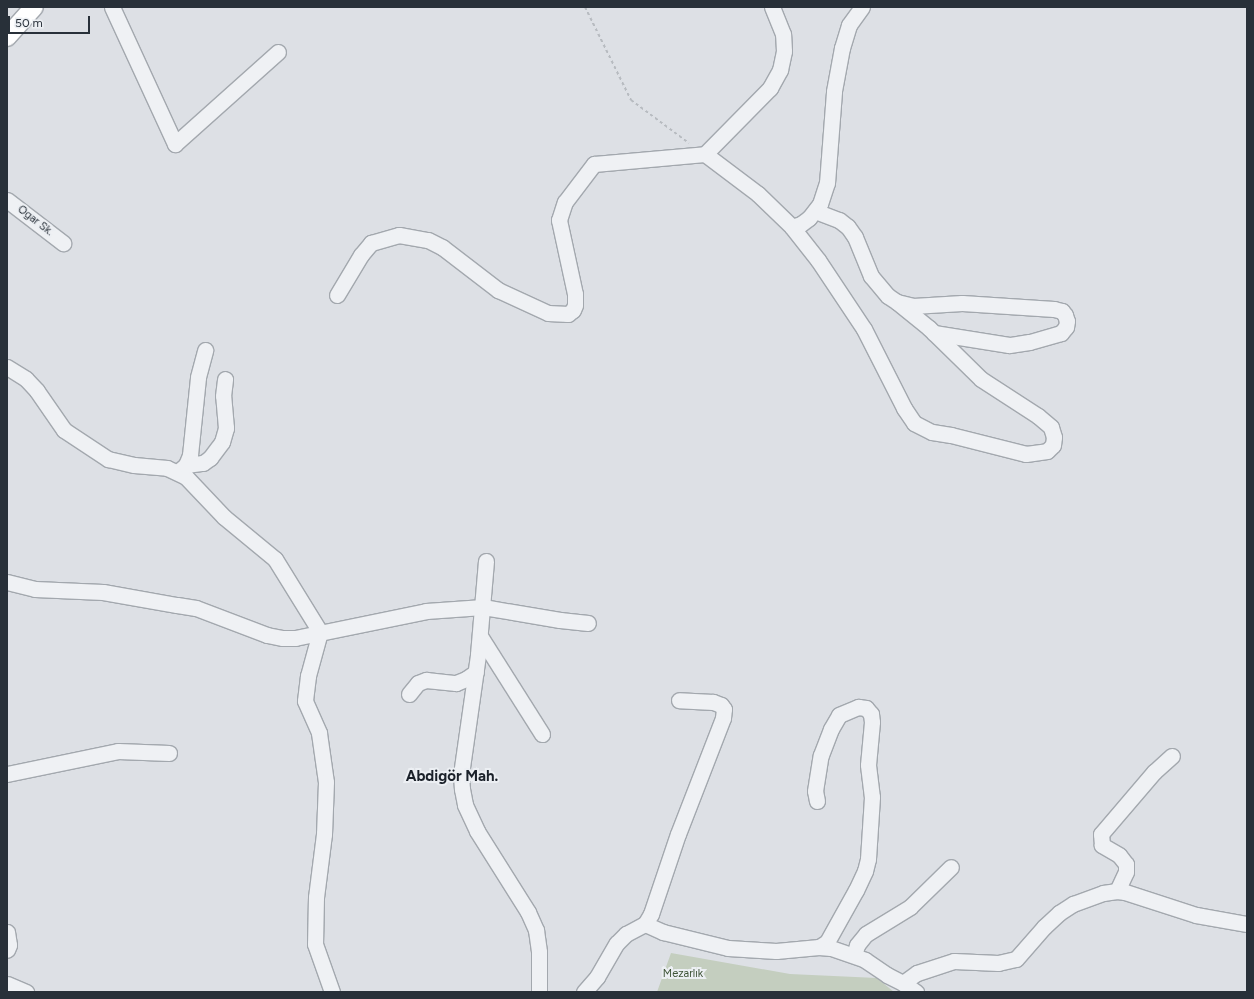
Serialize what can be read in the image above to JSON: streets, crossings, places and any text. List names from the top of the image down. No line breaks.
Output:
{"streets":{"street":["Ogar Sk."]},"districts":["Abdigör Mah."],"parks":["Mezarlık"],"scale_bar":"50 m"}
